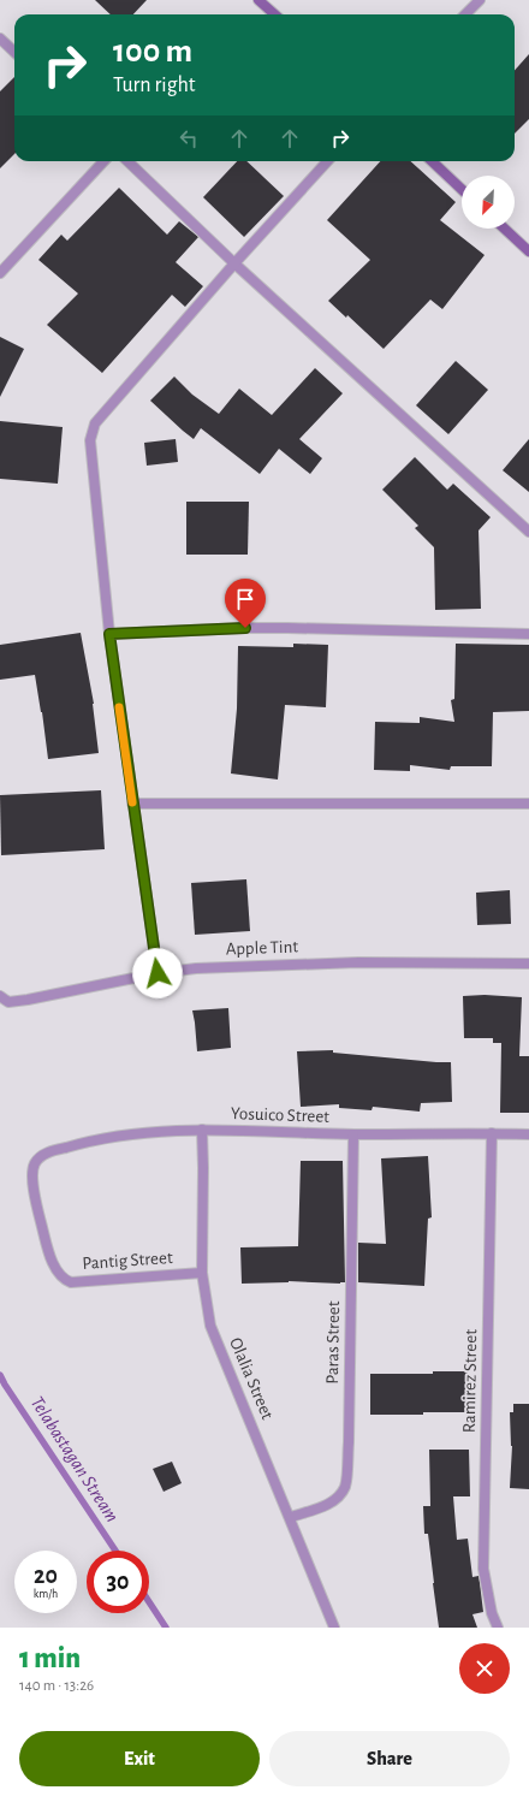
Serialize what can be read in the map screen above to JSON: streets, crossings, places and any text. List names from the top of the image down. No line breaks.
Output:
{"streets":{"street":["Apple Tint","Yosuico Street","Pantig Street","Paras Street","Olalia Street","Ramirez Street"]},"crossings":[["Yosuico Street","Pantig Street"],["Yosuico Street","Paras Street"],["Yosuico Street","Olalia Street"],["Yosuico Street","Ramirez Street"],["Pantig Street","Olalia Street"],["Paras Street","Olalia Street"]],"water":["Telabastagan Stream"],"north":"bottom left","page":{"turn":["100 m","Turn right"],"speed":"20 km/h","limit":"30","heading":["1 min","140 m · 13:26"],"buttons":["Exit","Share"]}}
